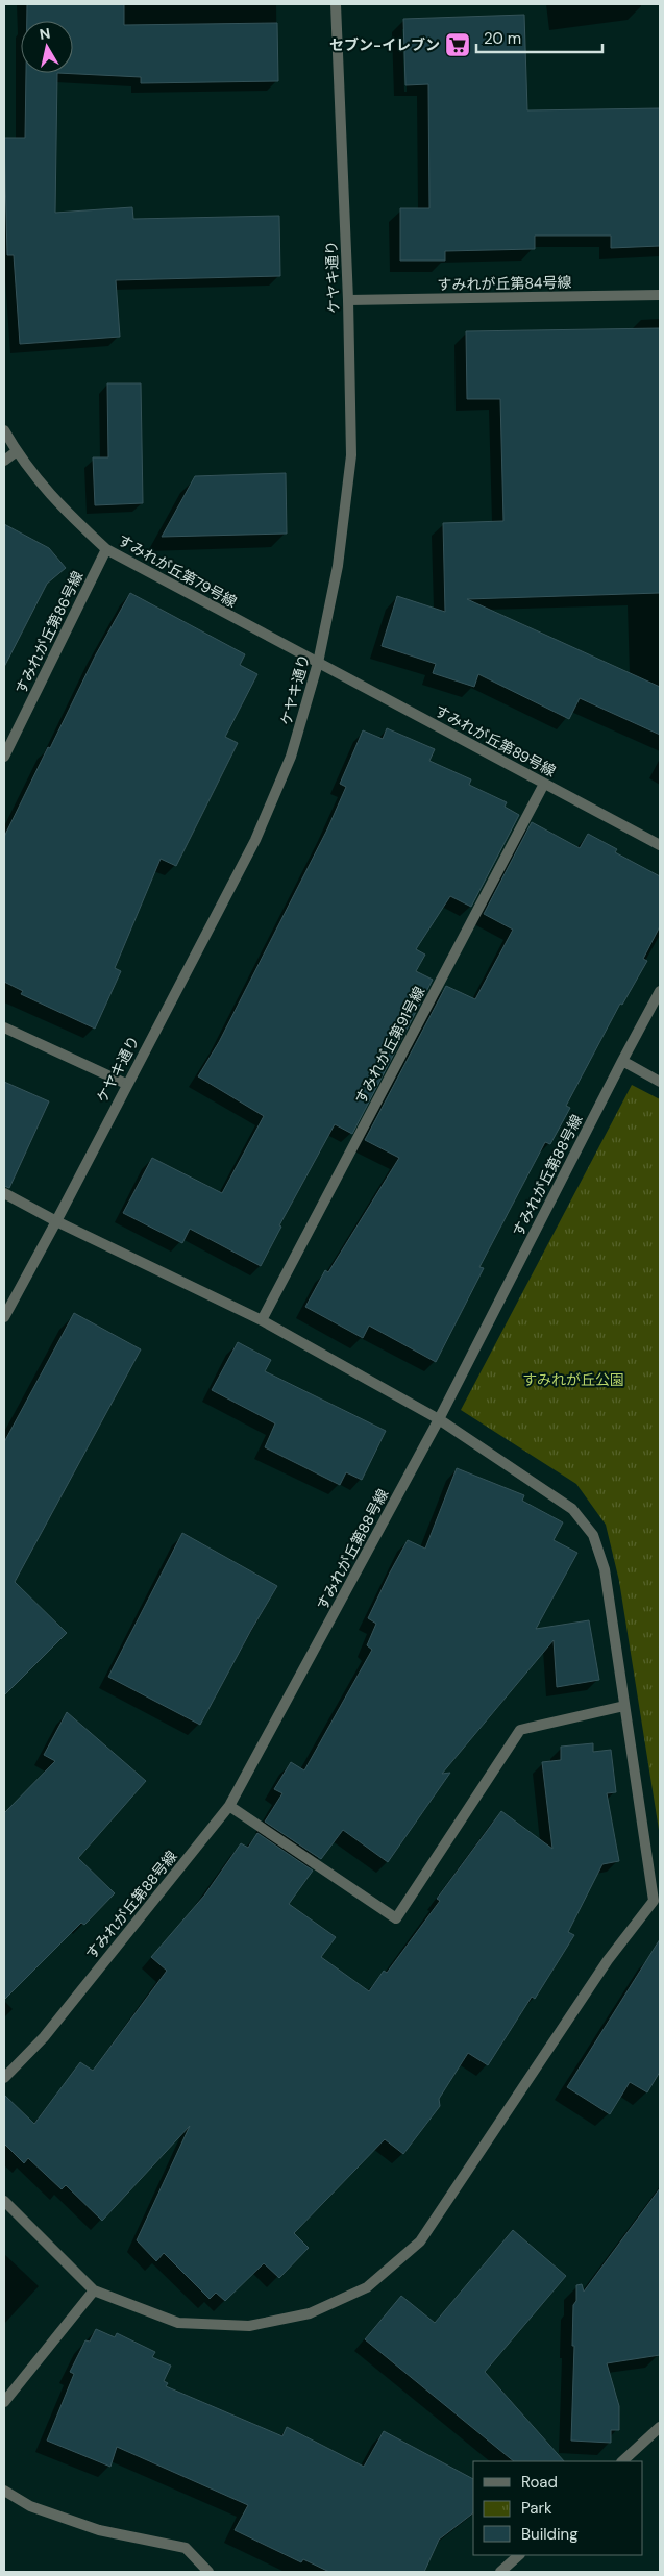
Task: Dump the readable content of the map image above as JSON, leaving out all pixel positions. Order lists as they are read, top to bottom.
{
  "streets": {
    "street": [
      "ケヤキ通り",
      "すみれが丘第84号線",
      "すみれが丘第79号線",
      "すみれが丘第86号線",
      "すみれが丘第89号線",
      "すみれが丘第91号線",
      "すみれが丘第88号線"
    ]
  },
  "crossings": [
    ["ケヤキ通り", "すみれが丘第84号線"],
    ["ケヤキ通り", "すみれが丘第79号線"],
    ["ケヤキ通り", "すみれが丘第89号線"],
    ["すみれが丘第79号線", "すみれが丘第86号線"],
    ["すみれが丘第79号線", "すみれが丘第89号線"],
    ["すみれが丘第89号線", "すみれが丘第91号線"]
  ],
  "parks": ["すみれが丘公園"],
  "places": {
    "supermarket": ["セブン-イレブン"]
  },
  "legend": ["Road", "Park", "Building"],
  "scale_bar": "20 m",
  "north": "top"
}
